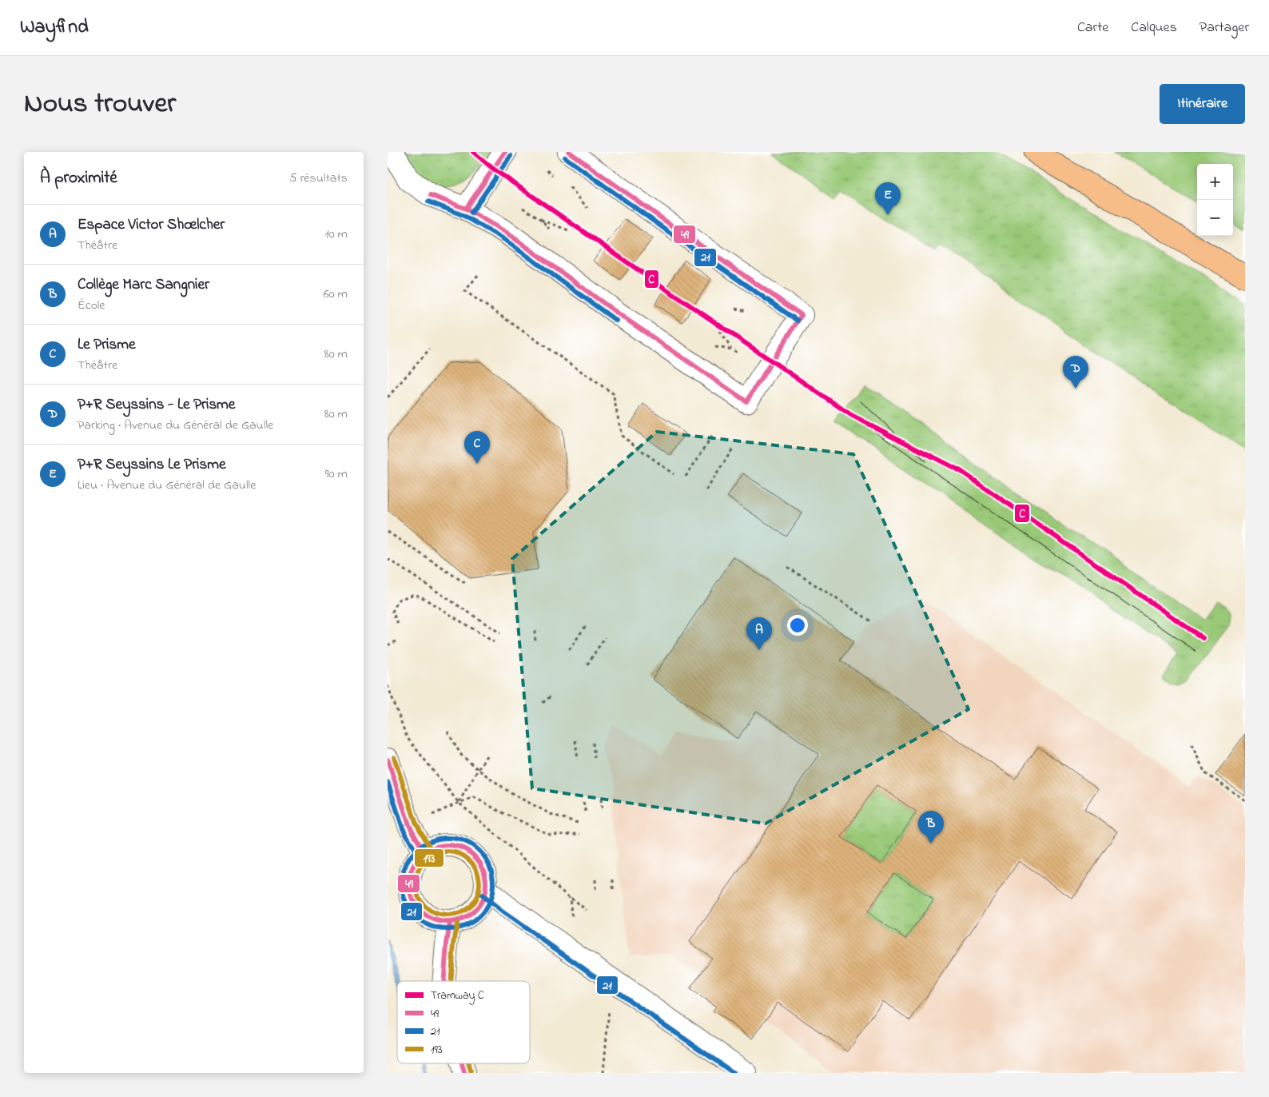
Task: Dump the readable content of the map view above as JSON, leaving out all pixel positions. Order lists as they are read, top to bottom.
{
  "lines": [
    "tram line C",
    "transit line 49",
    "transit line 21",
    "transit line 193"
  ],
  "legend": [
    "Tramway C",
    "49",
    "21",
    "193"
  ],
  "page": {
    "header": "Wayfind",
    "nav": ["Carte", "Calques", "Partager"],
    "title": "Nous trouver",
    "buttons": "Itinéraire",
    "heading": ["À proximité", "5 résultats"],
    "map_buttons": ["+", "−"],
    "pins": [
      "E",
      "D",
      "C",
      "A",
      "B"
    ],
    "list": [
      {
        "mark": "A",
        "name": "Espace Victor Shœlcher",
        "note": "Théâtre",
        "value": "10 m"
      },
      {
        "mark": "B",
        "name": "Collège Marc Sangnier",
        "note": "École",
        "value": "60 m"
      },
      {
        "mark": "C",
        "name": "Le Prisme",
        "note": "Théâtre",
        "value": "80 m"
      },
      {
        "mark": "D",
        "name": "P+R Seyssins - Le Prisme",
        "note": "Parking · Avenue du Général de Gaulle",
        "value": "80 m"
      },
      {
        "mark": "E",
        "name": "P+R Seyssins Le Prisme",
        "note": "Lieu · Avenue du Général de Gaulle",
        "value": "90 m"
      }
    ]
  }
}
